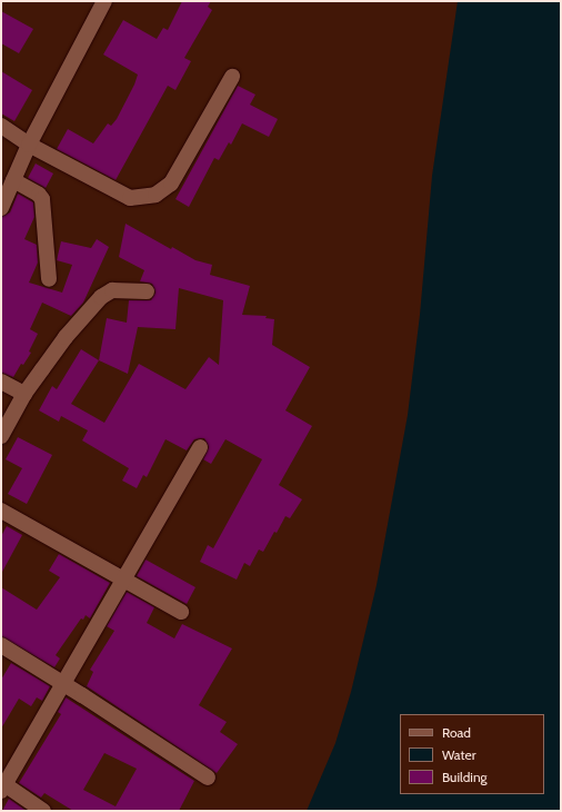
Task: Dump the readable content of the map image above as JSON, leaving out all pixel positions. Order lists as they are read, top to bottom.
{
  "legend": ["Road", "Water", "Building"]
}
